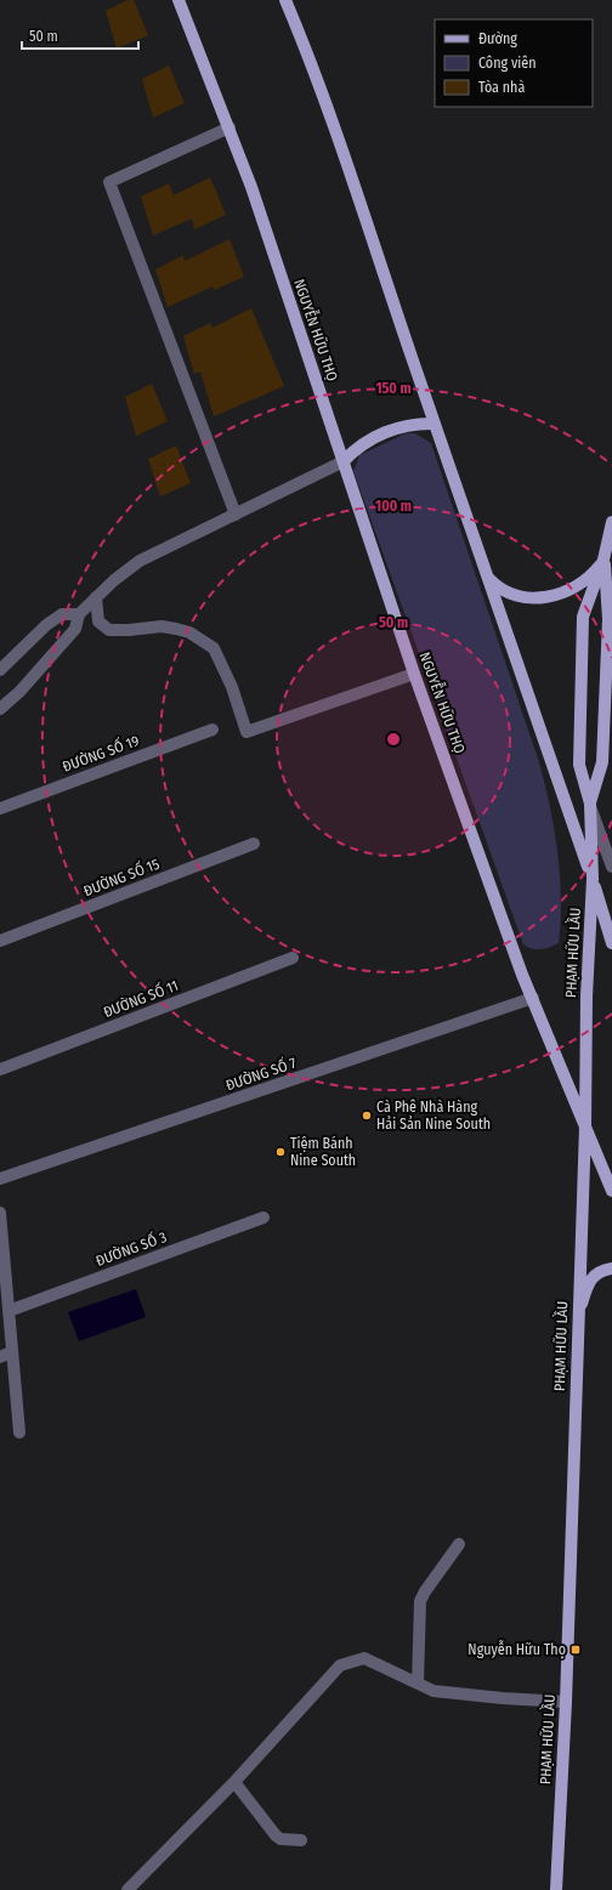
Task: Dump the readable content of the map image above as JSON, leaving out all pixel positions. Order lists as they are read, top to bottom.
{
  "streets": {
    "main road": ["NGUYỄN HỮU THỌ", "PHẠM HỮU LẦU"],
    "street": [
      "ĐƯỜNG SỐ 19",
      "ĐƯỜNG SỐ 15",
      "ĐƯỜNG SỐ 11",
      "ĐƯỜNG SỐ 7",
      "ĐƯỜNG SỐ 3"
    ]
  },
  "crossings": [
    ["NGUYỄN HỮU THỌ", "PHẠM HỮU LẦU"],
    ["NGUYỄN HỮU THỌ", "ĐƯỜNG SỐ 7"]
  ],
  "places": {
    "other": ["Cà Phê Nhà Hàng Hải Sản Nine South", "Tiệm Bánh Nine South"],
    "transit": ["Nguyễn Hữu Thọ"]
  },
  "legend": ["Đường", "Công viên", "Tòa nhà"],
  "scale_bar": "50 m",
  "rings": ["150 m", "100 m", "50 m"]
}
